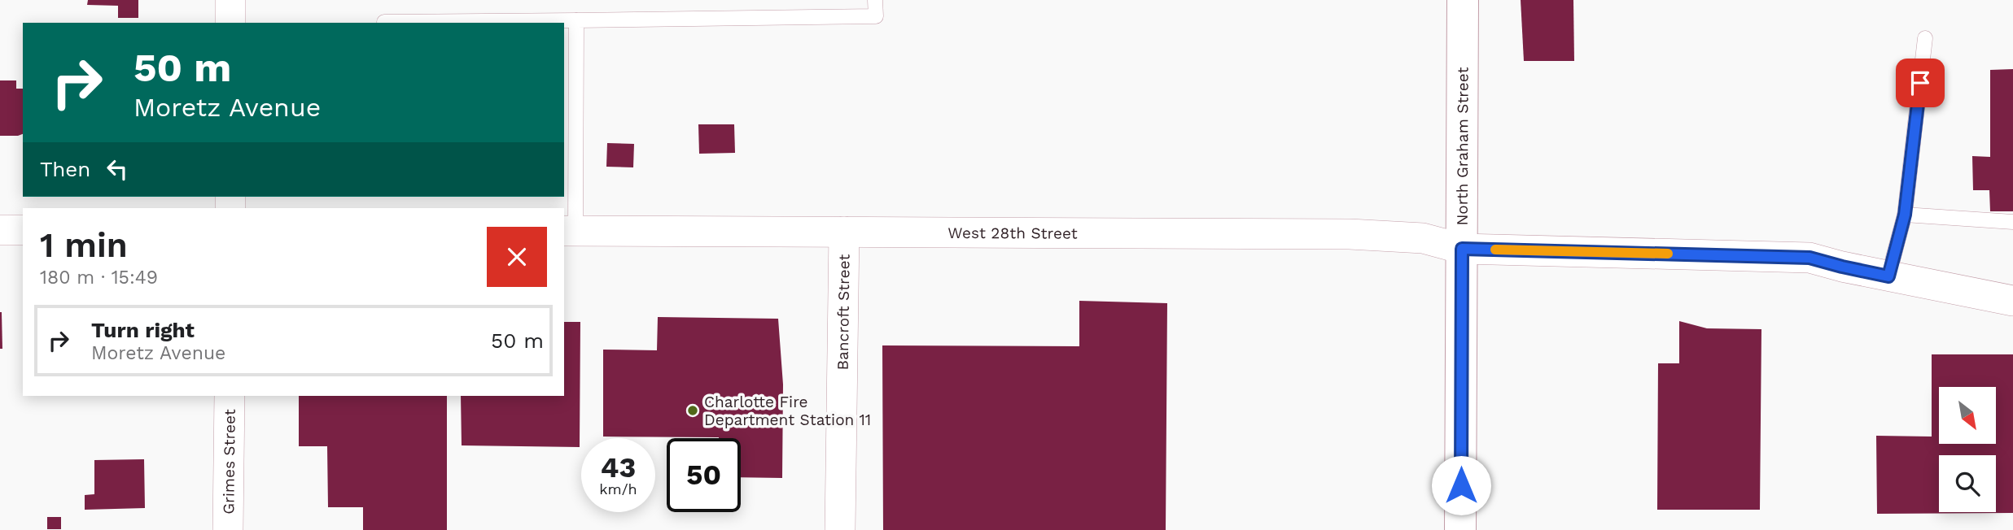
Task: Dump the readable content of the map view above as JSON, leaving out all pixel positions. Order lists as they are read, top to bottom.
{
  "streets": {
    "main road": ["North Graham Street"],
    "street": ["West 28th Street", "Bancroft Street", "Grimes Street"]
  },
  "crossings": [
    ["North Graham Street", "West 28th Street"],
    ["West 28th Street", "Bancroft Street"]
  ],
  "places": ["Charlotte Fire Department Station 11"],
  "north": "bottom right",
  "page": {
    "turn": ["50 m", "Moretz Avenue"],
    "then": "Then",
    "heading": ["1 min", "180 m · 15:49"],
    "list": [
      {
        "name": "Turn right",
        "note": "Moretz Avenue",
        "value": "50 m"
      }
    ],
    "speed": "43 km/h",
    "limit": "50"
  }
}
